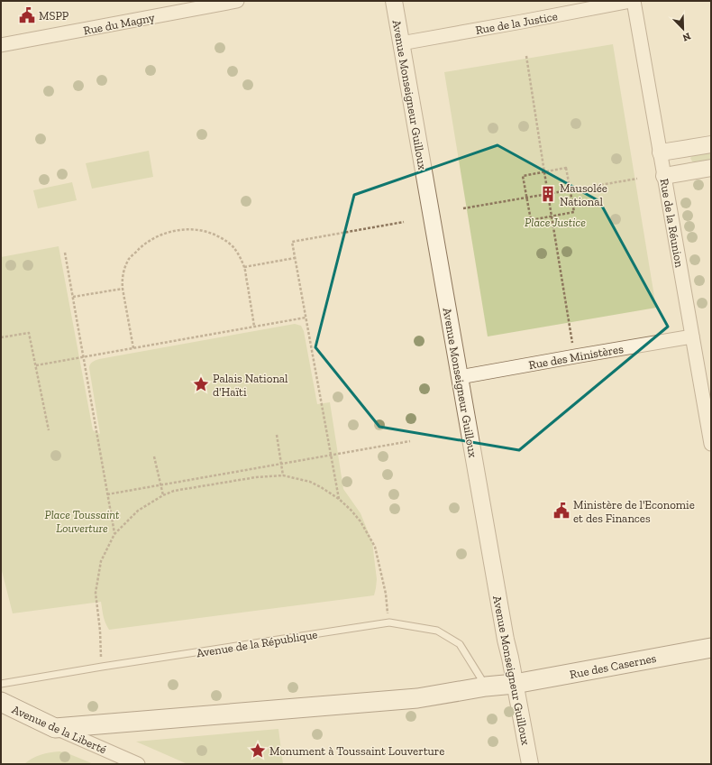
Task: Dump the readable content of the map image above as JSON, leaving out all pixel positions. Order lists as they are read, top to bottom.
{
  "streets": {
    "main road": ["Rue des Casernes", "Avenue de la Liberté"],
    "street": [
      "Rue de la Justice",
      "Rue du Magny",
      "Avenue Monseigneur Guilloux",
      "Rue de la Réunion",
      "Rue des Ministères"
    ],
    "lane": ["Avenue de la République"]
  },
  "crossings": [
    ["Rue de la Justice", "Avenue Monseigneur Guilloux"],
    ["Rue de la Justice", "Rue de la Réunion"],
    ["Avenue Monseigneur Guilloux", "Rue des Ministères"],
    ["Avenue Monseigneur Guilloux", "Rue des Casernes"],
    ["Rue de la Réunion", "Rue des Ministères"]
  ],
  "parks": ["Place Justice", "Place Toussaint Louverture"],
  "places": {
    "public building": ["MSPP", "Ministère de l'Economie et des Finances"],
    "building": ["Mausolée National"],
    "place": ["Palais National d'Haïti", "Monument à Toussaint Louverture"]
  },
  "north": "bottom right"
}
